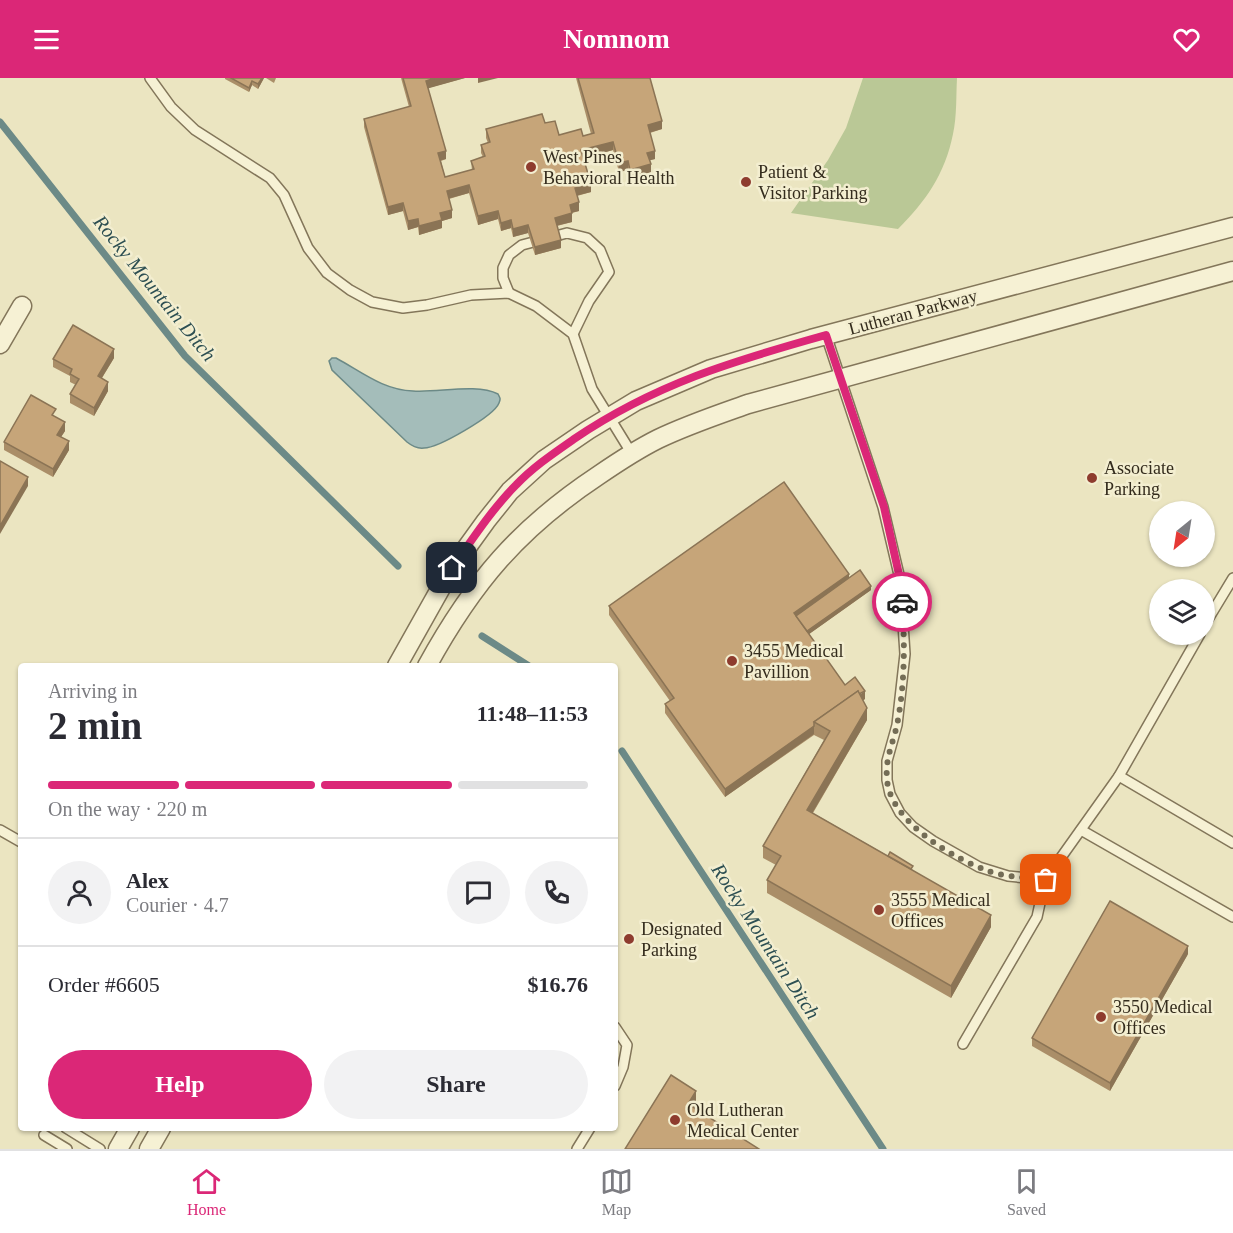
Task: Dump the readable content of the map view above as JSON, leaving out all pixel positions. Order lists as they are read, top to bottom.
{
  "streets": {
    "street": ["Lutheran Parkway"]
  },
  "water": ["Rocky Mountain Ditch"],
  "places": [
    "West Pines Behavioral Health",
    "Patient & Visitor Parking",
    "Associate Parking",
    "3455 Medical Pavillion",
    "3555 Medical Offices",
    "Designated Parking",
    "3550 Medical Offices",
    "Old Lutheran Medical Center"
  ],
  "north": "bottom left",
  "page": {
    "header": "Nomnom",
    "heading": ["2 min", "Arriving in", "11:48–11:53"],
    "panel": [
      "Alex",
      "Courier · 4.7",
      "Order #6605",
      "$16.76"
    ],
    "bar": "On the way · 220 m",
    "buttons": ["Help", "Share"],
    "tabs": ["Home", "Map", "Saved"]
  }
}
